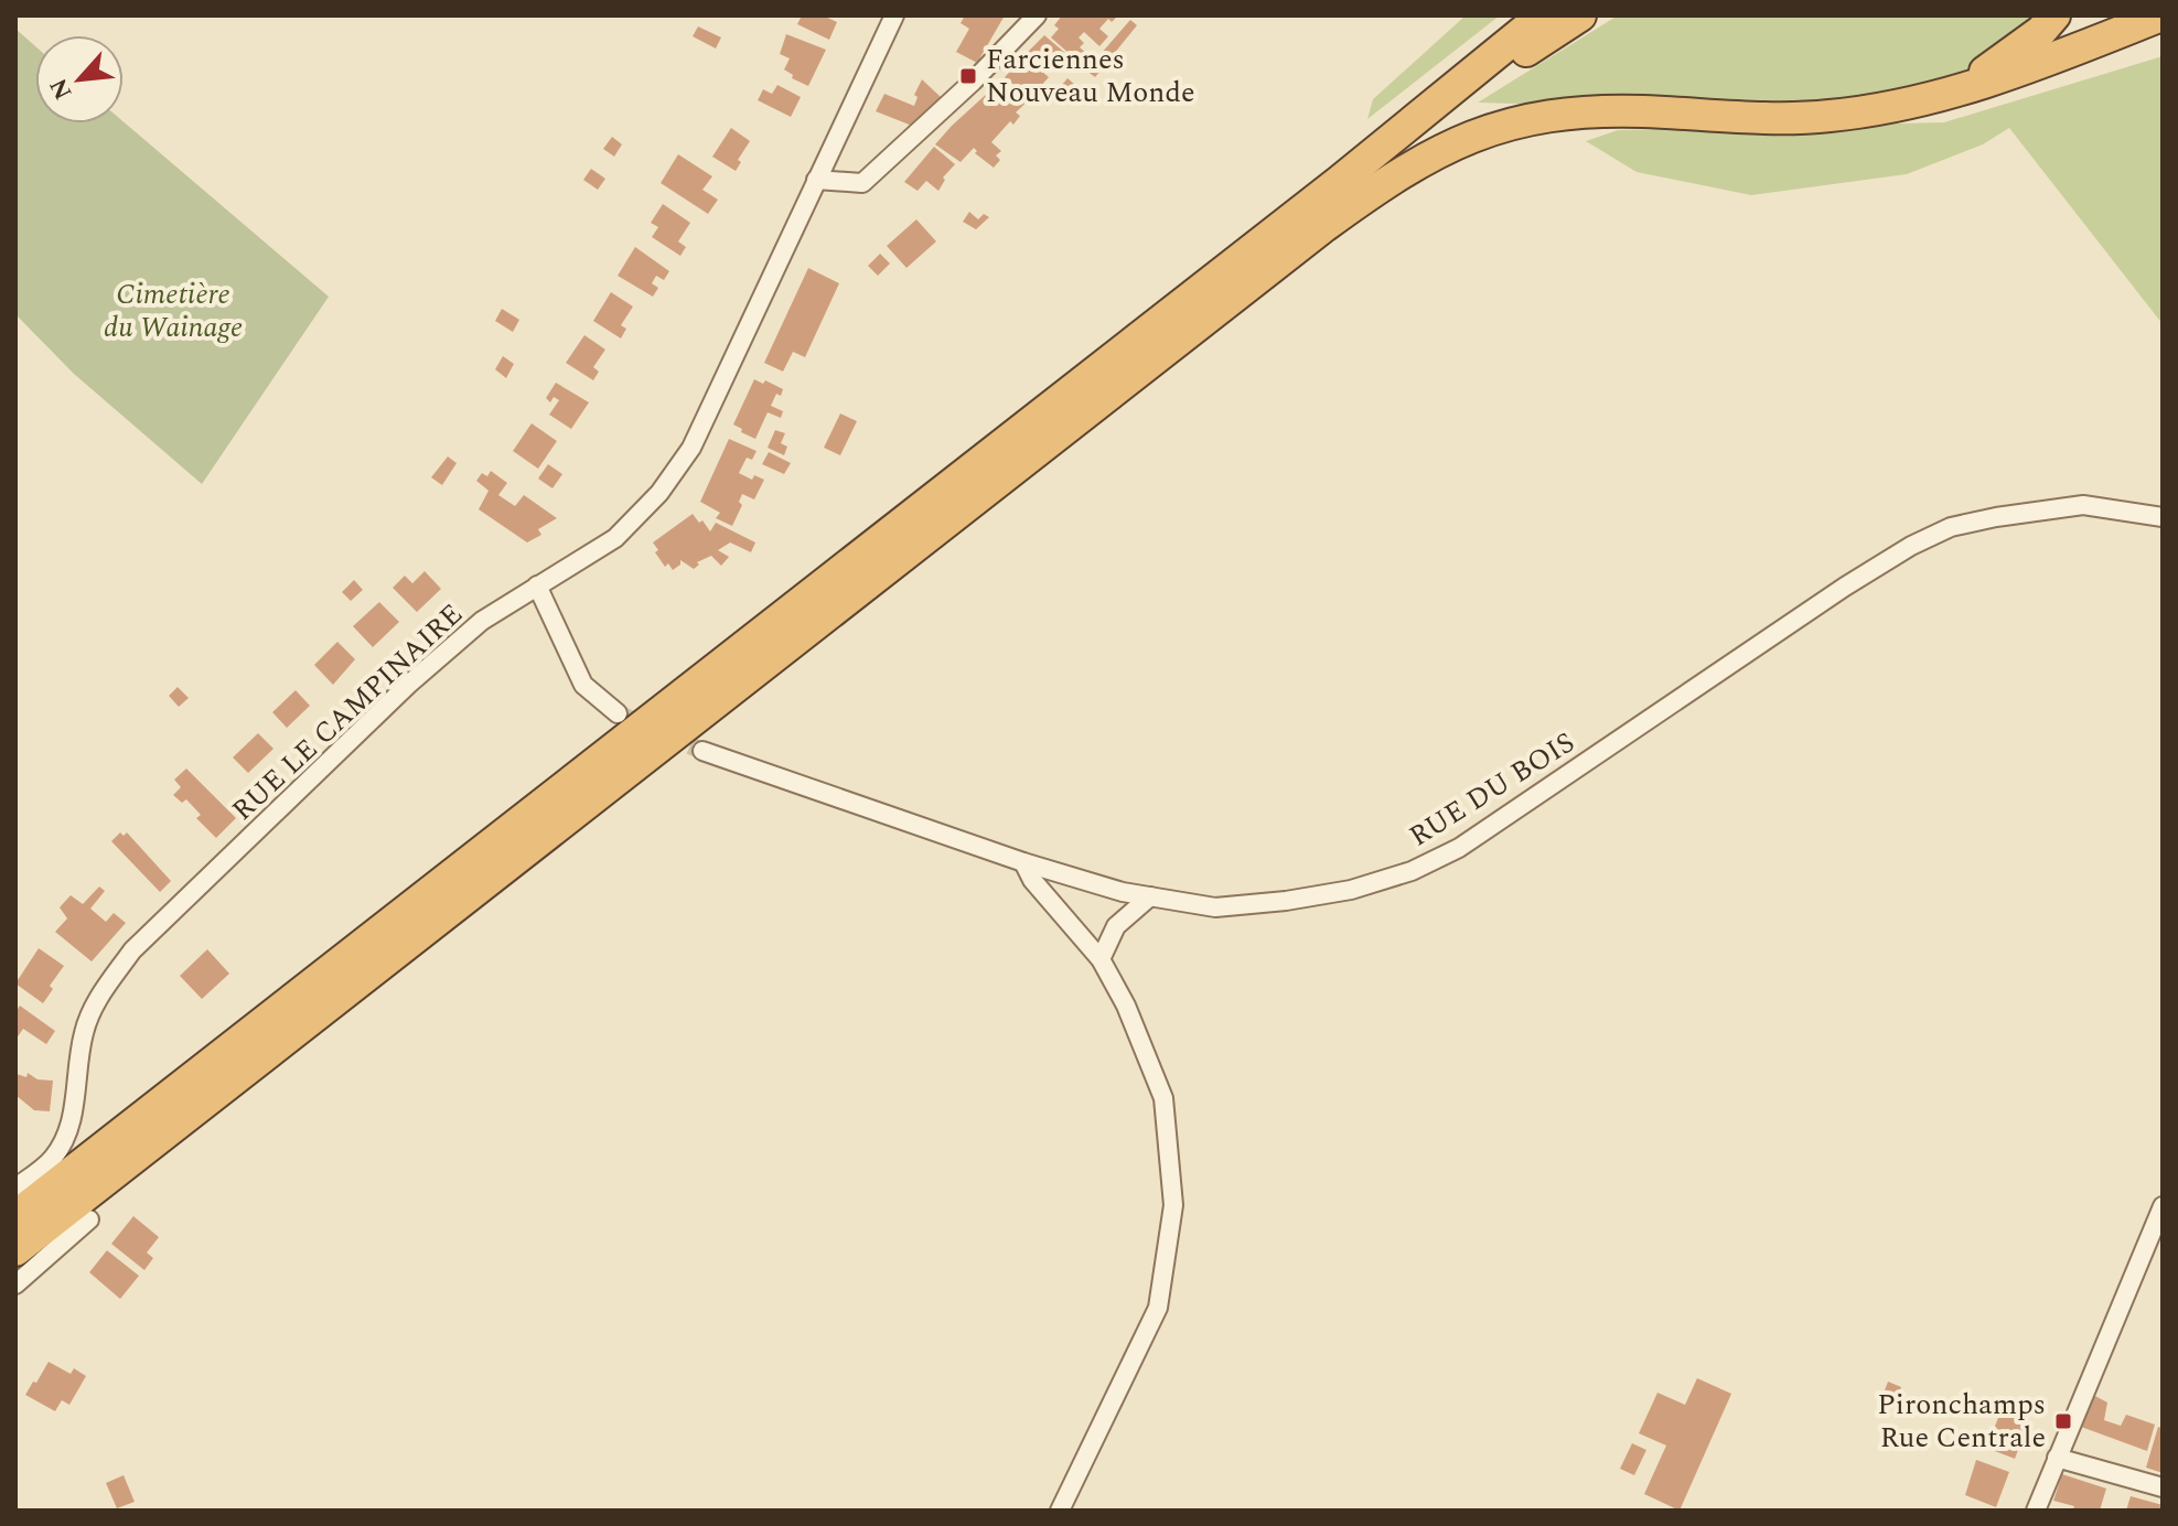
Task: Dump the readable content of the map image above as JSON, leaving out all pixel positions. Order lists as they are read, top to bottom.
{
  "streets": {
    "street": ["RUE LE CAMPINAIRE", "RUE DU BOIS"]
  },
  "parks": ["Cimetière du Wainage"],
  "places": {
    "transit": ["Farciennes Nouveau Monde", "Pironchamps Rue Centrale"]
  },
  "north": "bottom left"
}
